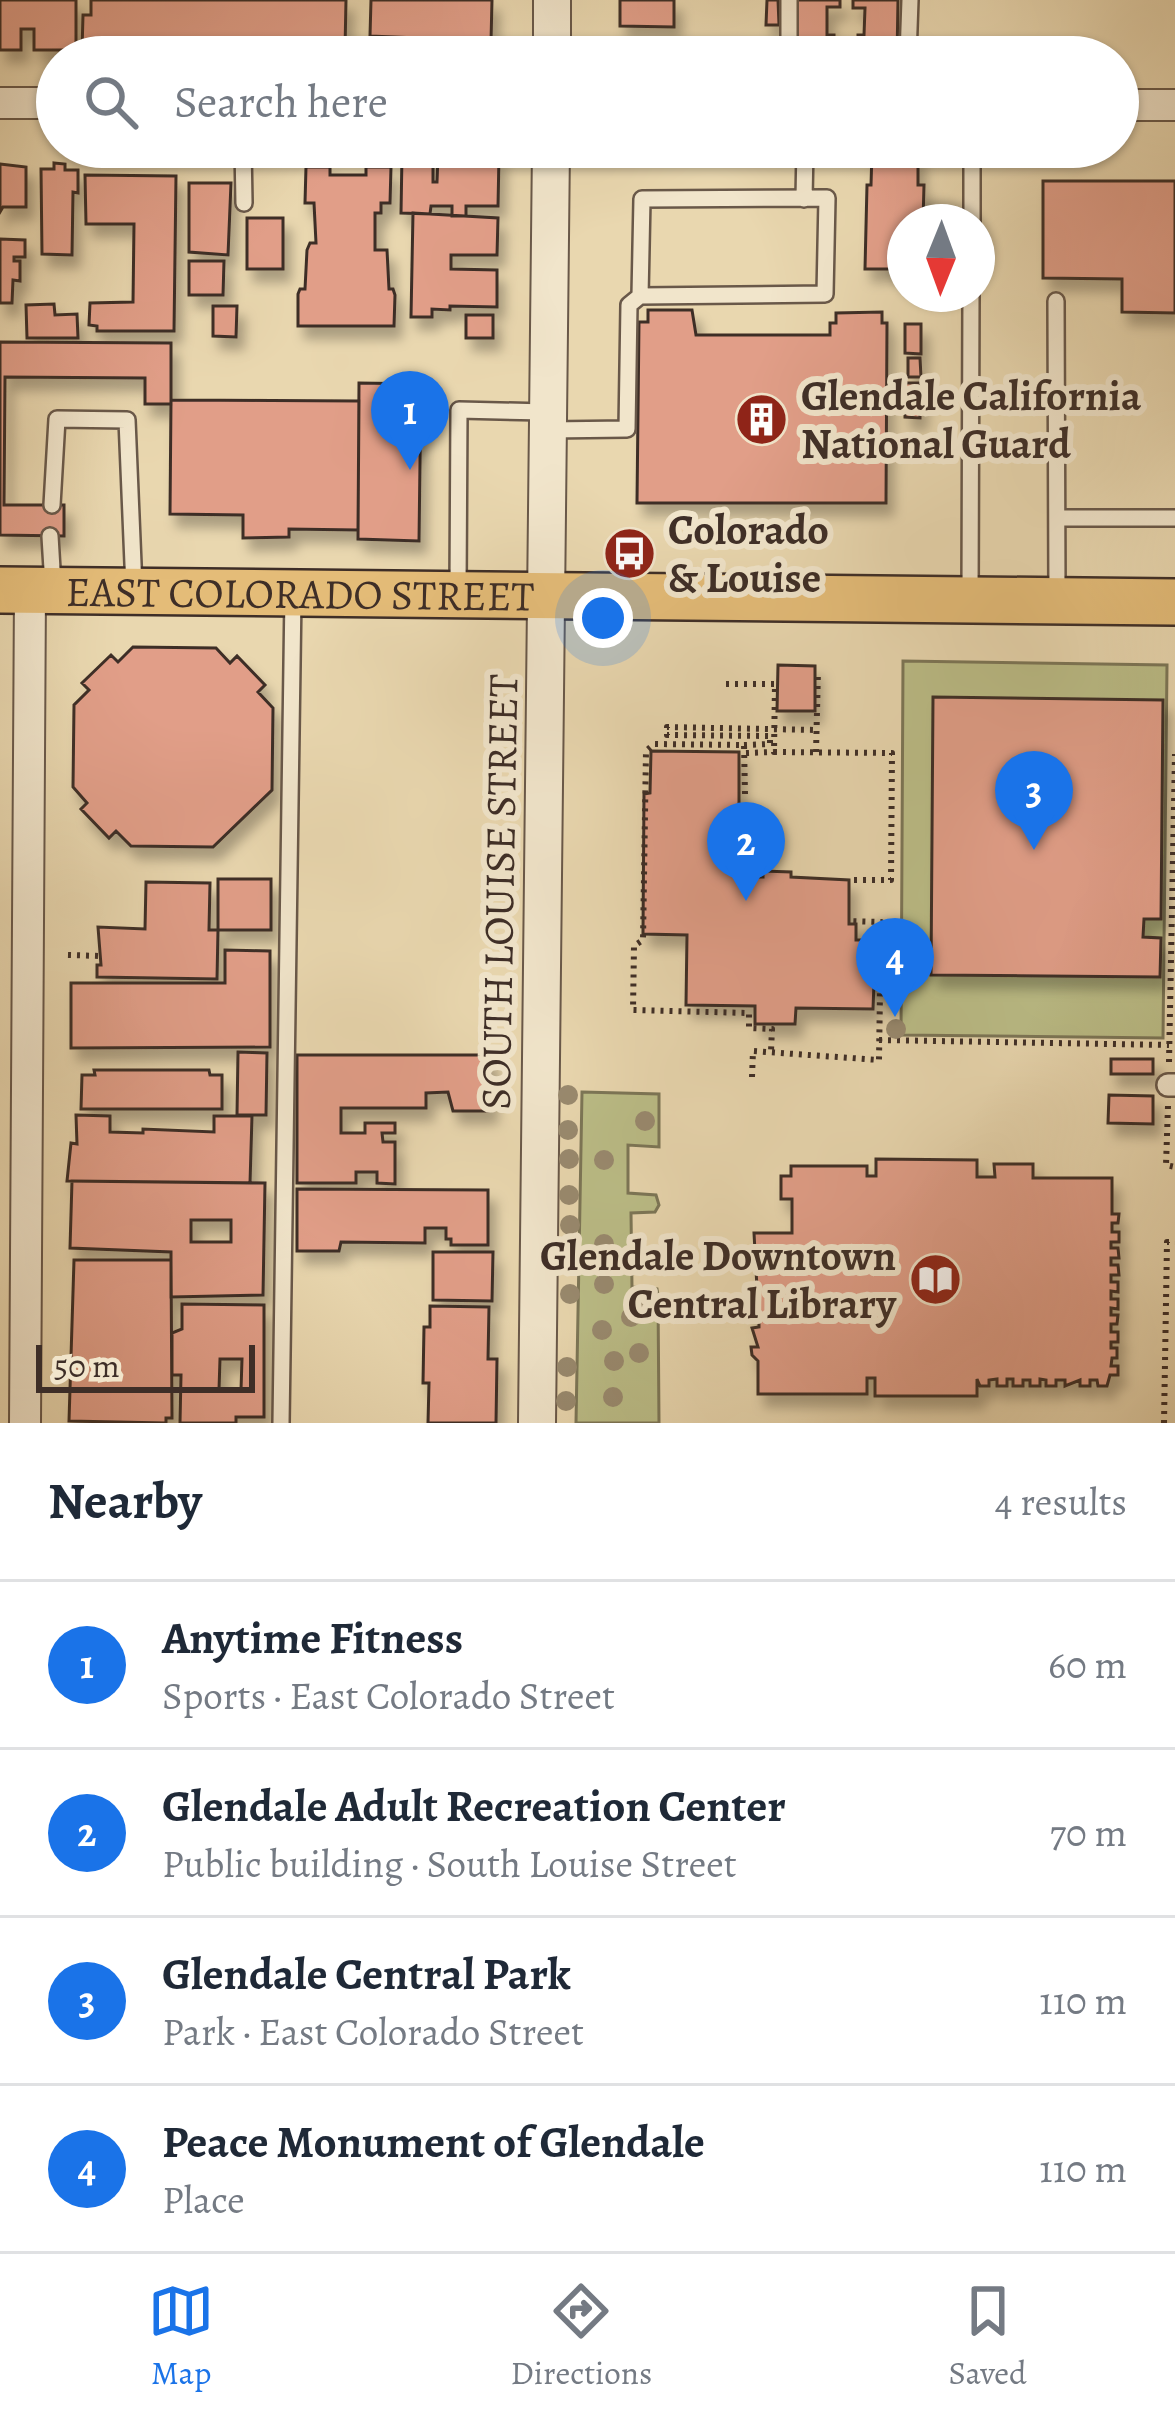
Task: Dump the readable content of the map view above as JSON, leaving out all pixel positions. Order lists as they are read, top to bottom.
{
  "streets": {
    "main road": ["EAST COLORADO STREET"],
    "street": ["SOUTH LOUISE STREET"]
  },
  "crossings": [
    ["EAST COLORADO STREET", "SOUTH LOUISE STREET"]
  ],
  "places": {
    "building": ["Glendale California National Guard"],
    "bus stop": ["Colorado & Louise"],
    "library": ["Glendale Downtown Central Library"]
  },
  "scale_bar": "50 m",
  "north": "bottom",
  "page": {
    "search": "Search here",
    "pins": [
      "1",
      "3",
      "2",
      "4"
    ],
    "scale": "50 m",
    "heading": ["Nearby", "4 results"],
    "list": [
      {
        "mark": "1",
        "name": "Anytime Fitness",
        "note": "Sports · East Colorado Street",
        "value": "60 m"
      },
      {
        "mark": "2",
        "name": "Glendale Adult Recreation Center",
        "note": "Public building · South Louise Street",
        "value": "70 m"
      },
      {
        "mark": "3",
        "name": "Glendale Central Park",
        "note": "Park · East Colorado Street",
        "value": "110 m"
      },
      {
        "mark": "4",
        "name": "Peace Monument of Glendale",
        "note": "Place",
        "value": "110 m"
      }
    ],
    "nav": ["Map", "Directions", "Saved"]
  }
}
